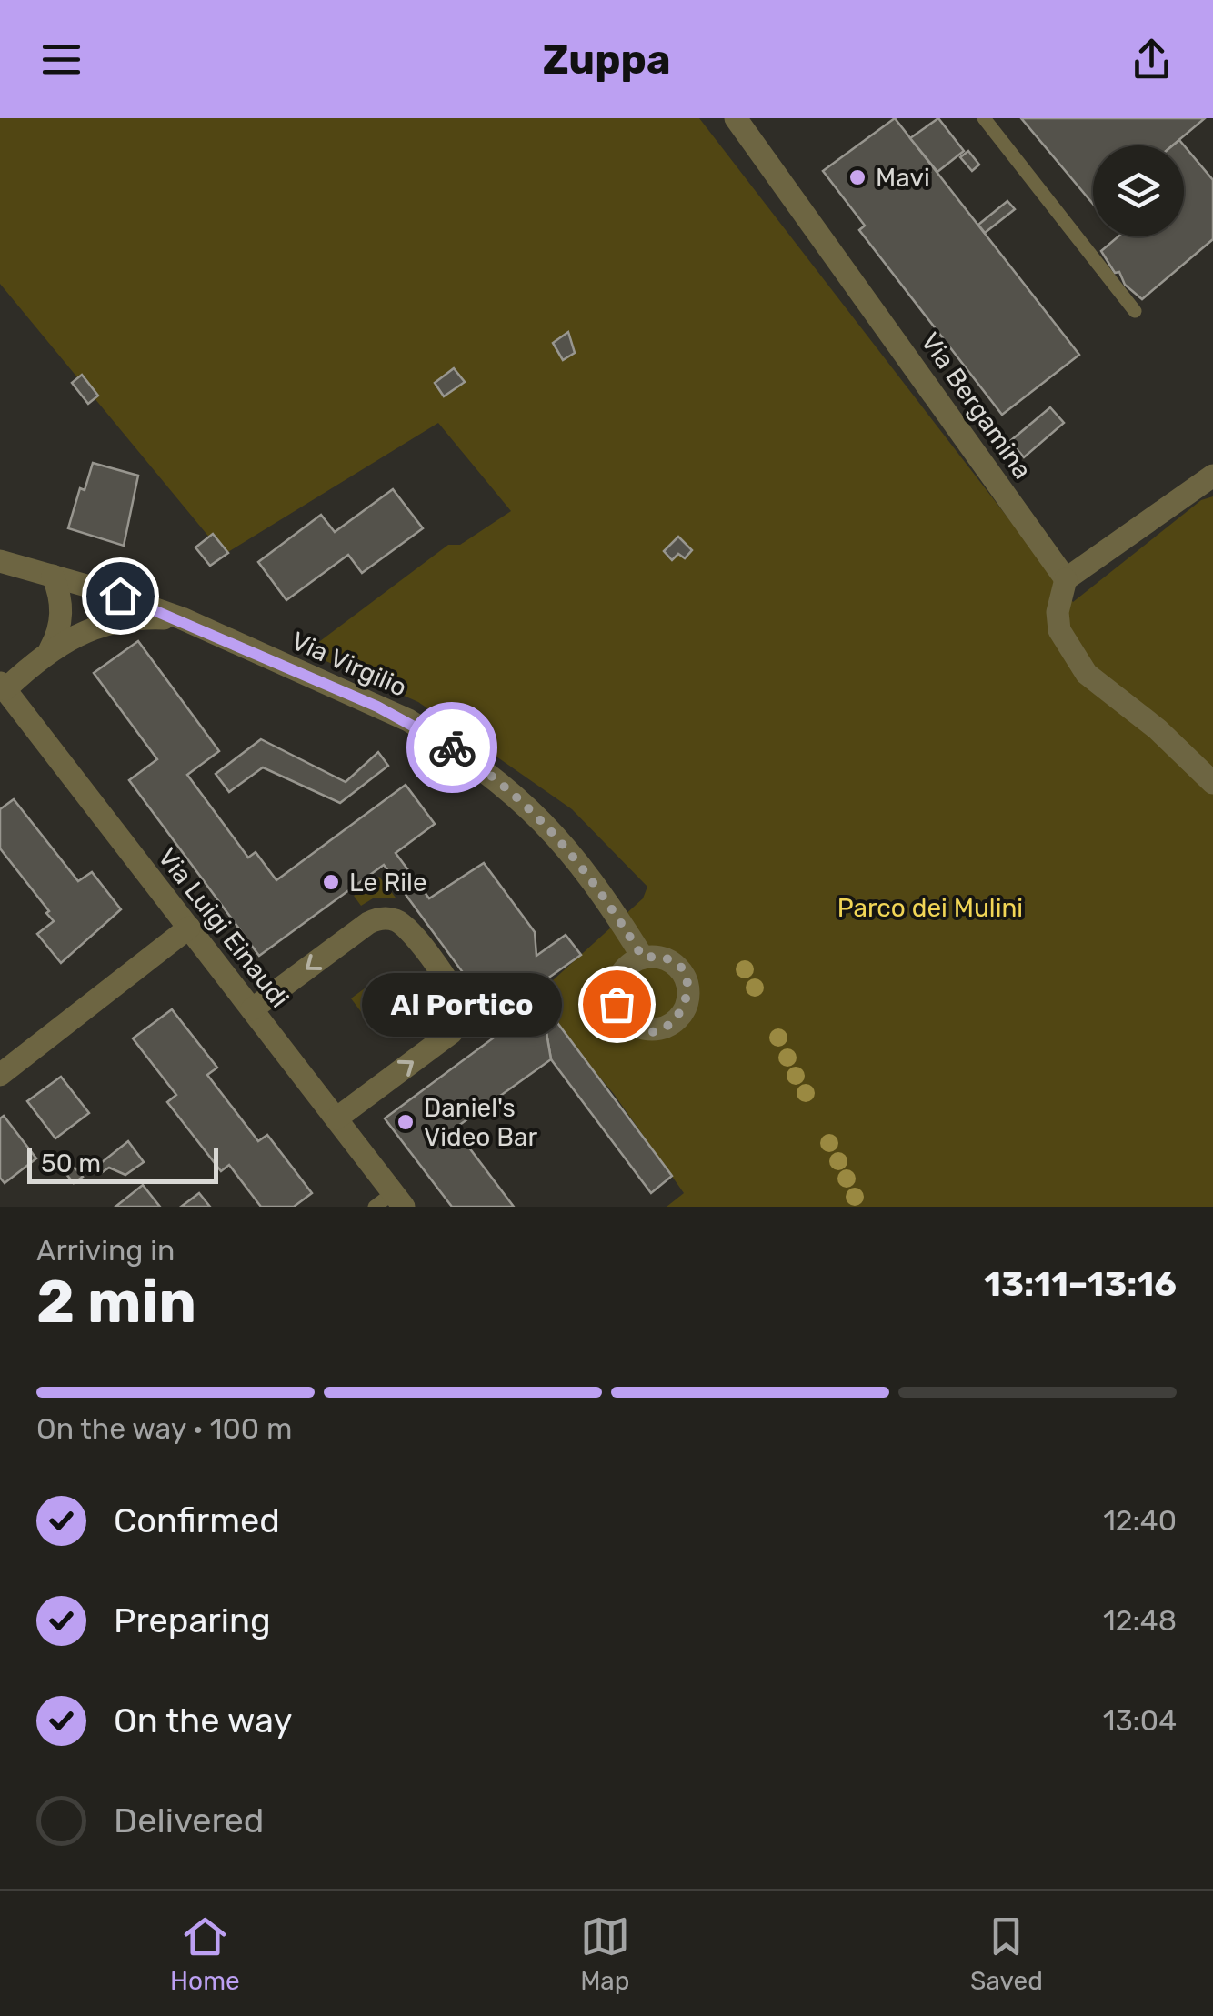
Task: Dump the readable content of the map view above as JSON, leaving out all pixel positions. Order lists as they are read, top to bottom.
{
  "streets": {
    "street": ["Via Bergamina", "Via Virgilio", "Via Luigi Einaudi"]
  },
  "parks": ["Parco dei Mulini"],
  "places": [
    "Mavi",
    "Le Rile",
    "Al Portico",
    "Daniel's Video Bar"
  ],
  "scale_bar": "50 m",
  "page": {
    "header": "Zuppa",
    "bubble": "Al Portico",
    "scale": "50 m",
    "heading": ["2 min", "Arriving in", "13:11–13:16"],
    "bar": "On the way · 100 m",
    "list": [
      ["Confirmed", "12:40"],
      ["Preparing", "12:48"],
      ["On the way", "13:04"],
      "Delivered"
    ],
    "tabs": ["Home", "Map", "Saved"]
  }
}
